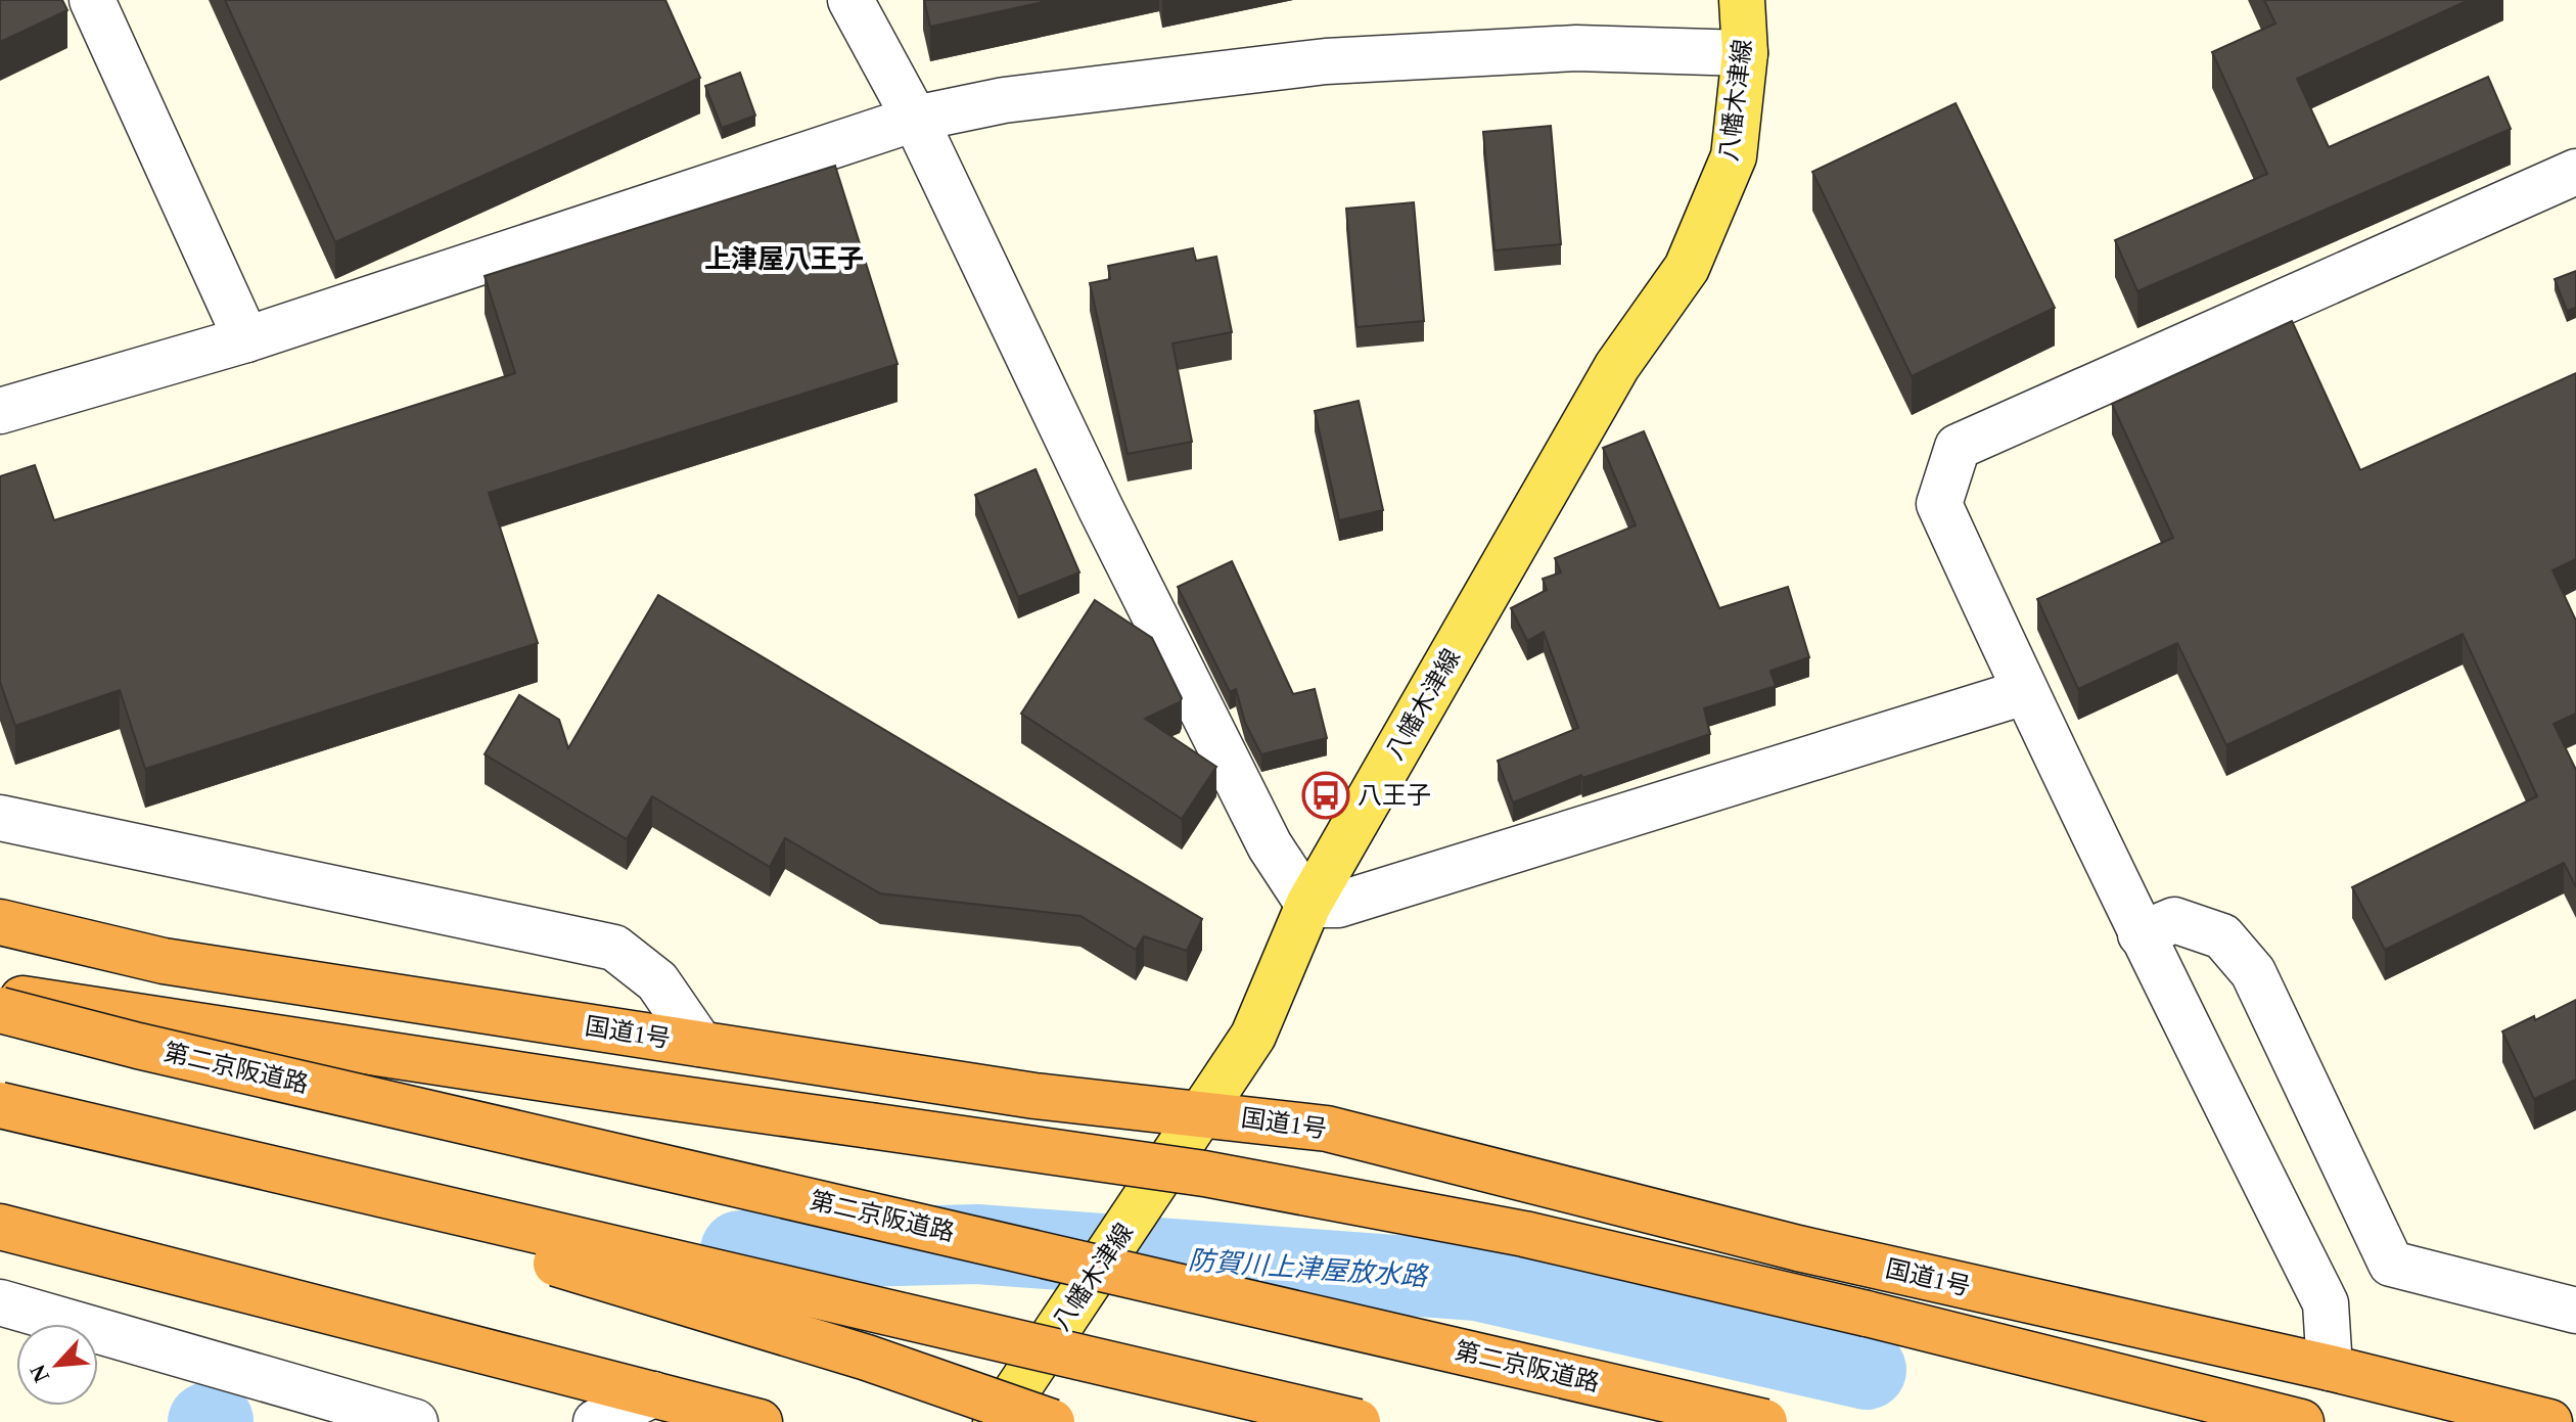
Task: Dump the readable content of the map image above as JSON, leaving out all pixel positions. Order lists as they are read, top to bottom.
{
  "streets": {
    "highway": ["国道1号", "第二京阪道路"],
    "main road": ["八幡木津線"]
  },
  "crossings": [
    ["八幡木津線", "国道1号"]
  ],
  "districts": ["上津屋八王子"],
  "water": ["防賀川上津屋放水路"],
  "places": {
    "bus stop": ["八王子"]
  },
  "north": "bottom left"
}
